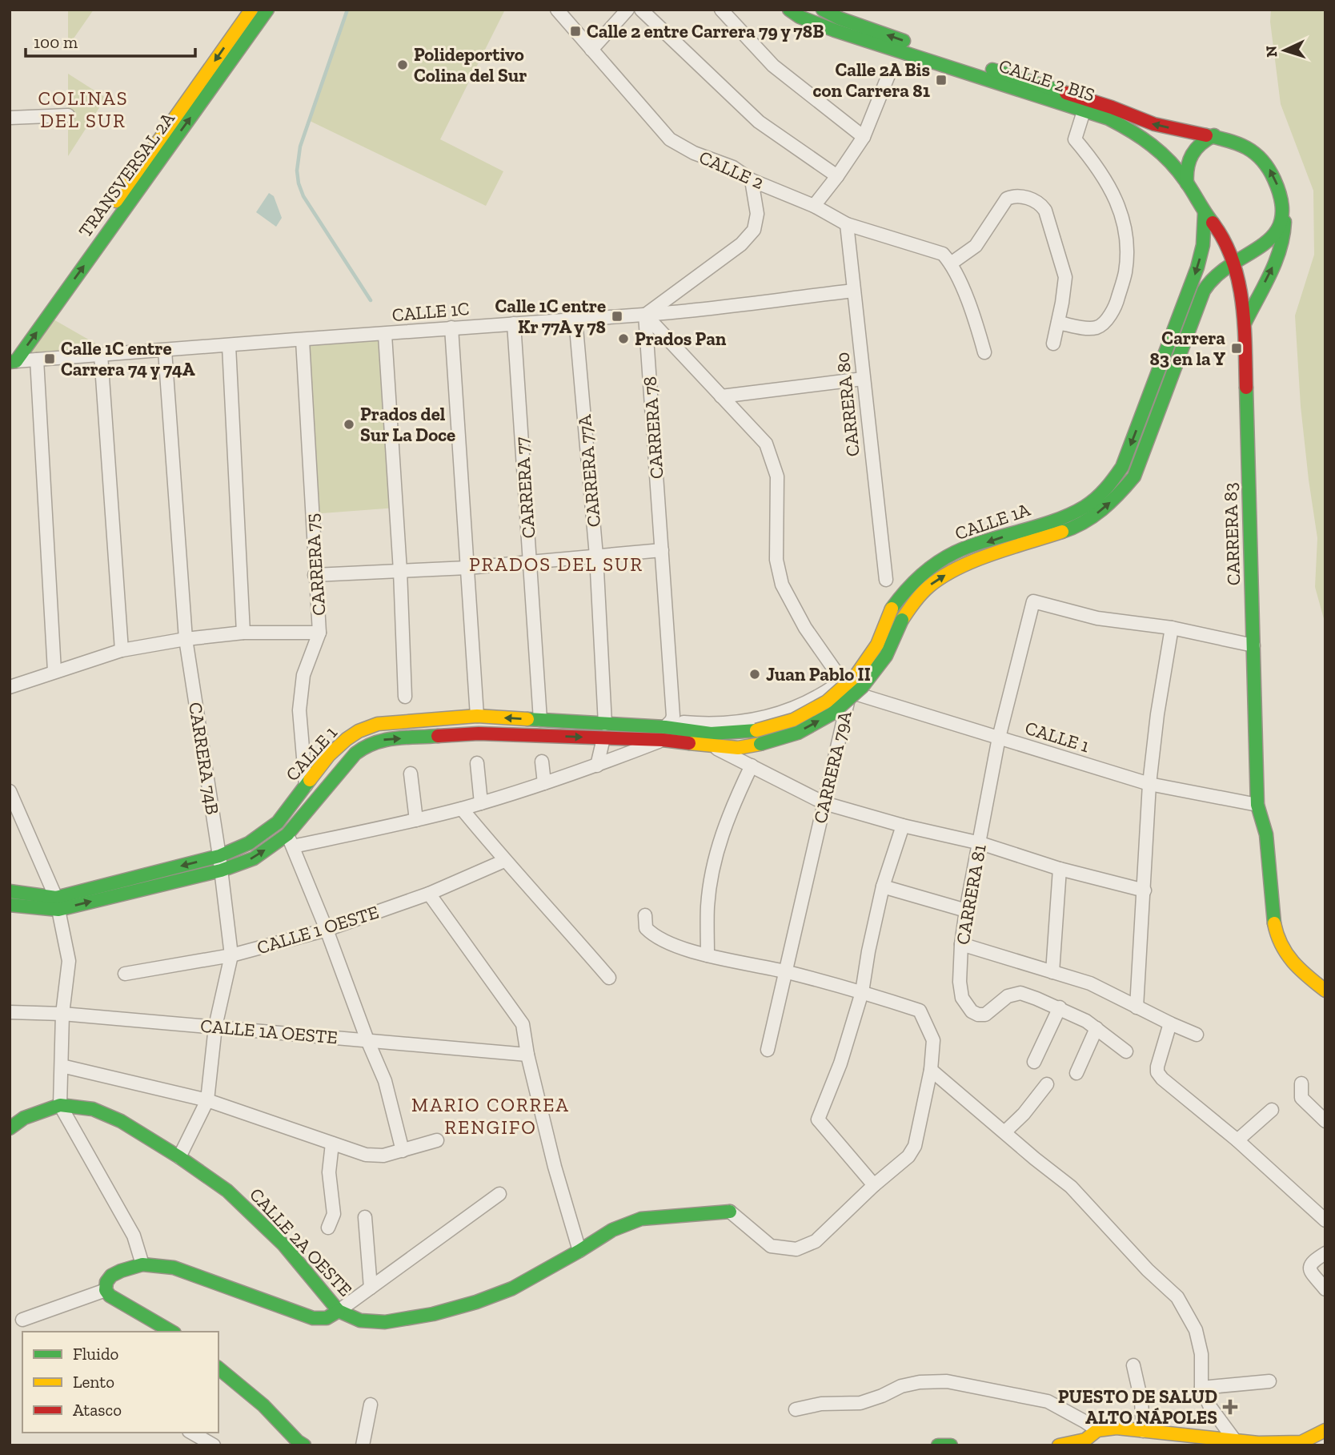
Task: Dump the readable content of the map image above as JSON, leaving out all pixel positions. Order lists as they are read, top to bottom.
{
  "streets": {
    "street": [
      "CALLE 2 BIS",
      "CALLE 2",
      "TRANSVERSAL 2A",
      "CALLE 1C",
      "CARRERA 80",
      "CARRERA 78",
      "CARRERA 77A",
      "CARRERA 77",
      "CALLE 1A",
      "CARRERA 83",
      "CARRERA 75",
      "CALLE 1",
      "CARRERA 74B",
      "CARRERA 79A",
      "CARRERA 81",
      "CALLE 1 OESTE",
      "CALLE 1A OESTE",
      "CALLE 2A OESTE"
    ]
  },
  "crossings": [
    ["CALLE 2 BIS", "CALLE 1A"],
    ["CALLE 2 BIS", "CARRERA 83"],
    ["CALLE 2", "CARRERA 80"],
    ["TRANSVERSAL 2A", "CALLE 1C"],
    ["CALLE 1C", "CARRERA 80"],
    ["CALLE 1C", "CARRERA 78"],
    ["CALLE 1C", "CARRERA 77A"],
    ["CALLE 1C", "CARRERA 77"],
    ["CALLE 1C", "CARRERA 75"],
    ["CALLE 1C", "CARRERA 74B"],
    ["CALLE 1C", "CARRERA 79A"],
    ["CARRERA 78", "CARRERA 79A"],
    ["CARRERA 77A", "CALLE 1"],
    ["CARRERA 77", "CALLE 1"],
    ["CALLE 1A", "CARRERA 83"],
    ["CALLE 1A", "CALLE 1"],
    ["CARRERA 83", "CALLE 1"],
    ["CARRERA 75", "CALLE 1"],
    ["CALLE 1", "CARRERA 74B"],
    ["CALLE 1", "CARRERA 79A"],
    ["CALLE 1", "CARRERA 81"],
    ["CARRERA 74B", "CALLE 1 OESTE"],
    ["CARRERA 74B", "CALLE 1A OESTE"],
    ["CARRERA 74B", "CALLE 2A OESTE"]
  ],
  "districts": ["COLINAS DEL SUR", "PRADOS DEL SUR", "MARIO CORREA RENGIFO"],
  "places": {
    "transit": [
      "Calle 2 entre Carrera 79 y 78B",
      "Calle 2A Bis con Carrera 81",
      "Calle 1C entre Kr 77A y 78",
      "Carrera 83 en la Y",
      "Calle 1C entre Carrera 74 y 74A"
    ],
    "other": [
      "Polideportivo Colina del Sur",
      "Prados Pan",
      "Prados del Sur La Doce",
      "Juan Pablo II"
    ],
    "health": ["PUESTO DE SALUD ALTO NÁPOLES"]
  },
  "legend": ["Fluido", "Lento", "Atasco"],
  "scale_bar": "100 m",
  "north": "left"
}
